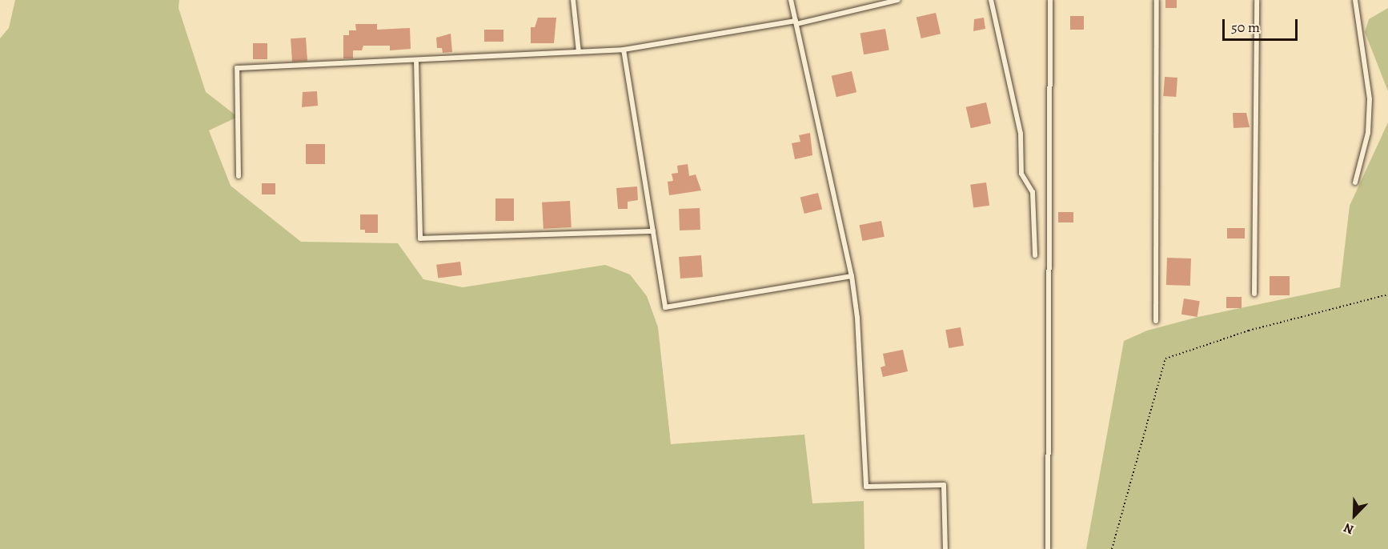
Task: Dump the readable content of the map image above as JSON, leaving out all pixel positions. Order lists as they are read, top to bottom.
{
  "scale_bar": "50 m",
  "north": "bottom left"
}
